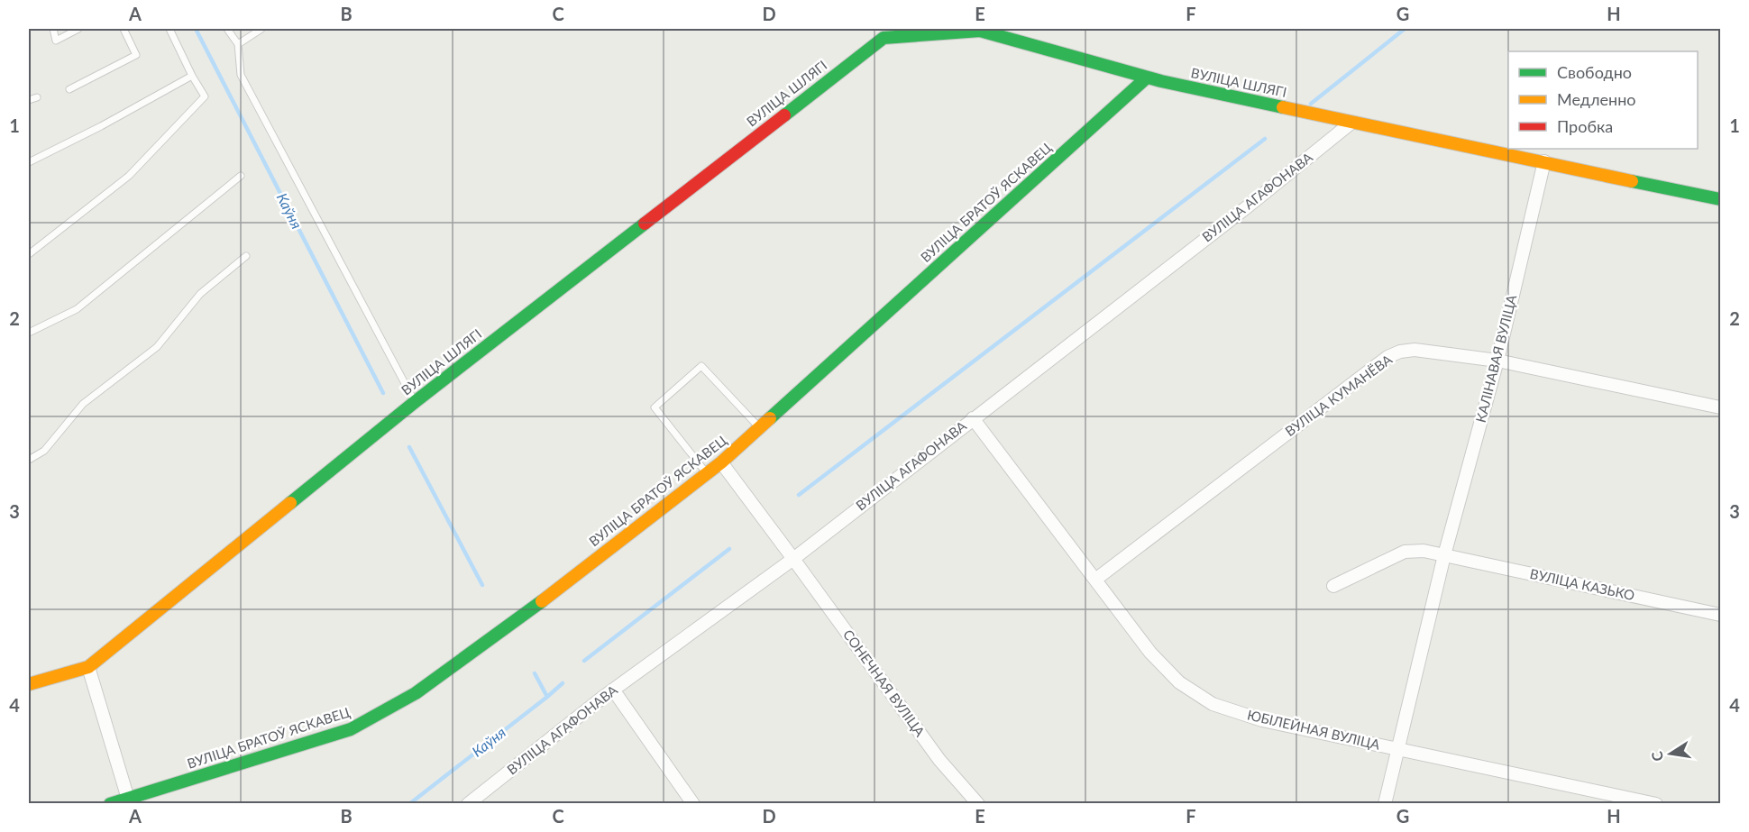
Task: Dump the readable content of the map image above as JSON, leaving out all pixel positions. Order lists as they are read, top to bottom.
{
  "streets": {
    "street": [
      "ВУЛІЦА ШЛЯГІ",
      "ВУЛІЦА АГАФОНАВА",
      "ВУЛІЦА БРАТОЎ ЯСКАВЕЦ",
      "КАЛІНАВАЯ ВУЛІЦА",
      "ВУЛІЦА КУМАНЁВА",
      "ВУЛІЦА КАЗЬКО",
      "СОНЕЧНАЯ ВУЛІЦА",
      "ЮБІЛЕЙНАЯ ВУЛІЦА"
    ]
  },
  "crossings": [
    ["ВУЛІЦА ШЛЯГІ", "ВУЛІЦА АГАФОНАВА"],
    ["ВУЛІЦА ШЛЯГІ", "ВУЛІЦА БРАТОЎ ЯСКАВЕЦ"],
    ["ВУЛІЦА ШЛЯГІ", "КАЛІНАВАЯ ВУЛІЦА"],
    ["ВУЛІЦА АГАФОНАВА", "СОНЕЧНАЯ ВУЛІЦА"],
    ["ВУЛІЦА АГАФОНАВА", "ЮБІЛЕЙНАЯ ВУЛІЦА"],
    ["ВУЛІЦА БРАТОЎ ЯСКАВЕЦ", "СОНЕЧНАЯ ВУЛІЦА"],
    ["КАЛІНАВАЯ ВУЛІЦА", "ВУЛІЦА КУМАНЁВА"],
    ["КАЛІНАВАЯ ВУЛІЦА", "ВУЛІЦА КАЗЬКО"],
    ["КАЛІНАВАЯ ВУЛІЦА", "ЮБІЛЕЙНАЯ ВУЛІЦА"],
    ["ВУЛІЦА КУМАНЁВА", "ЮБІЛЕЙНАЯ ВУЛІЦА"]
  ],
  "water": ["Каўня"],
  "legend": ["Свободно", "Медленно", "Пробка"],
  "north": "left",
  "grid": {
    "columns": [
      "A",
      "B",
      "C",
      "D",
      "E",
      "F",
      "G",
      "H"
    ],
    "rows": [
      "1",
      "2",
      "3",
      "4"
    ]
  }
}
